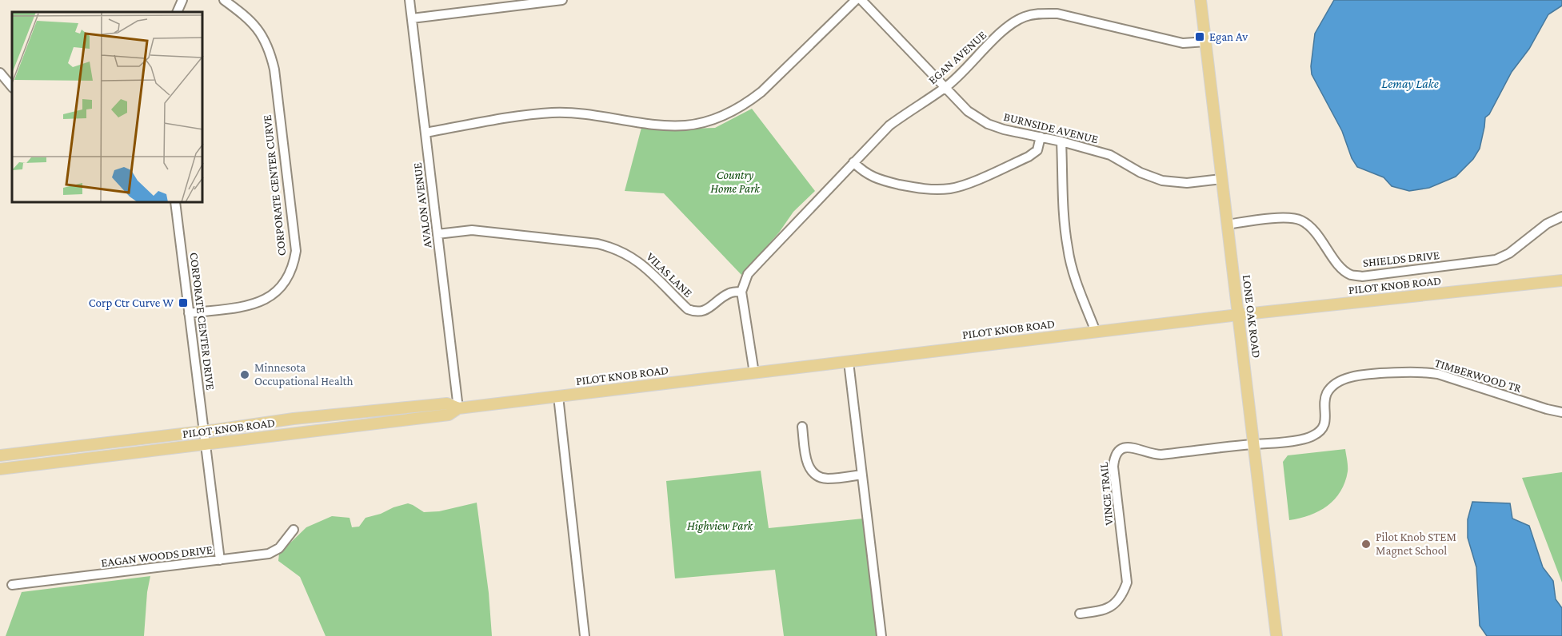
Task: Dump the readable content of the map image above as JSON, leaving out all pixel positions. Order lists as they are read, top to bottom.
{
  "streets": {
    "main road": ["PILOT KNOB ROAD", "LONE OAK ROAD"],
    "street": [
      "EGAN AVENUE",
      "BURNSIDE AVENUE",
      "CORPORATE CENTER CURVE",
      "AVALON AVENUE",
      "SHIELDS DRIVE",
      "VILAS LANE",
      "CORPORATE CENTER DRIVE",
      "TIMBERWOOD TR",
      "VINCE TRAIL",
      "EAGAN WOODS DRIVE"
    ]
  },
  "crossings": [
    ["EGAN AVENUE", "BURNSIDE AVENUE"],
    ["EGAN AVENUE", "VILAS LANE"],
    ["EGAN AVENUE", "LONE OAK ROAD"],
    ["BURNSIDE AVENUE", "LONE OAK ROAD"],
    ["CORPORATE CENTER CURVE", "CORPORATE CENTER DRIVE"],
    ["AVALON AVENUE", "VILAS LANE"],
    ["AVALON AVENUE", "PILOT KNOB ROAD"],
    ["SHIELDS DRIVE", "LONE OAK ROAD"],
    ["PILOT KNOB ROAD", "LONE OAK ROAD"],
    ["PILOT KNOB ROAD", "CORPORATE CENTER DRIVE"],
    ["LONE OAK ROAD", "TIMBERWOOD TR"],
    ["LONE OAK ROAD", "VINCE TRAIL"],
    ["CORPORATE CENTER DRIVE", "EAGAN WOODS DRIVE"],
    ["TIMBERWOOD TR", "VINCE TRAIL"]
  ],
  "water": ["Lemay Lake"],
  "parks": ["Country Home Park", "Highview Park"],
  "places": {
    "transit": ["Egan Av", "Corp Ctr Curve W"],
    "other": ["Minnesota Occupational Health", "Pilot Knob STEM Magnet School"]
  }
}
